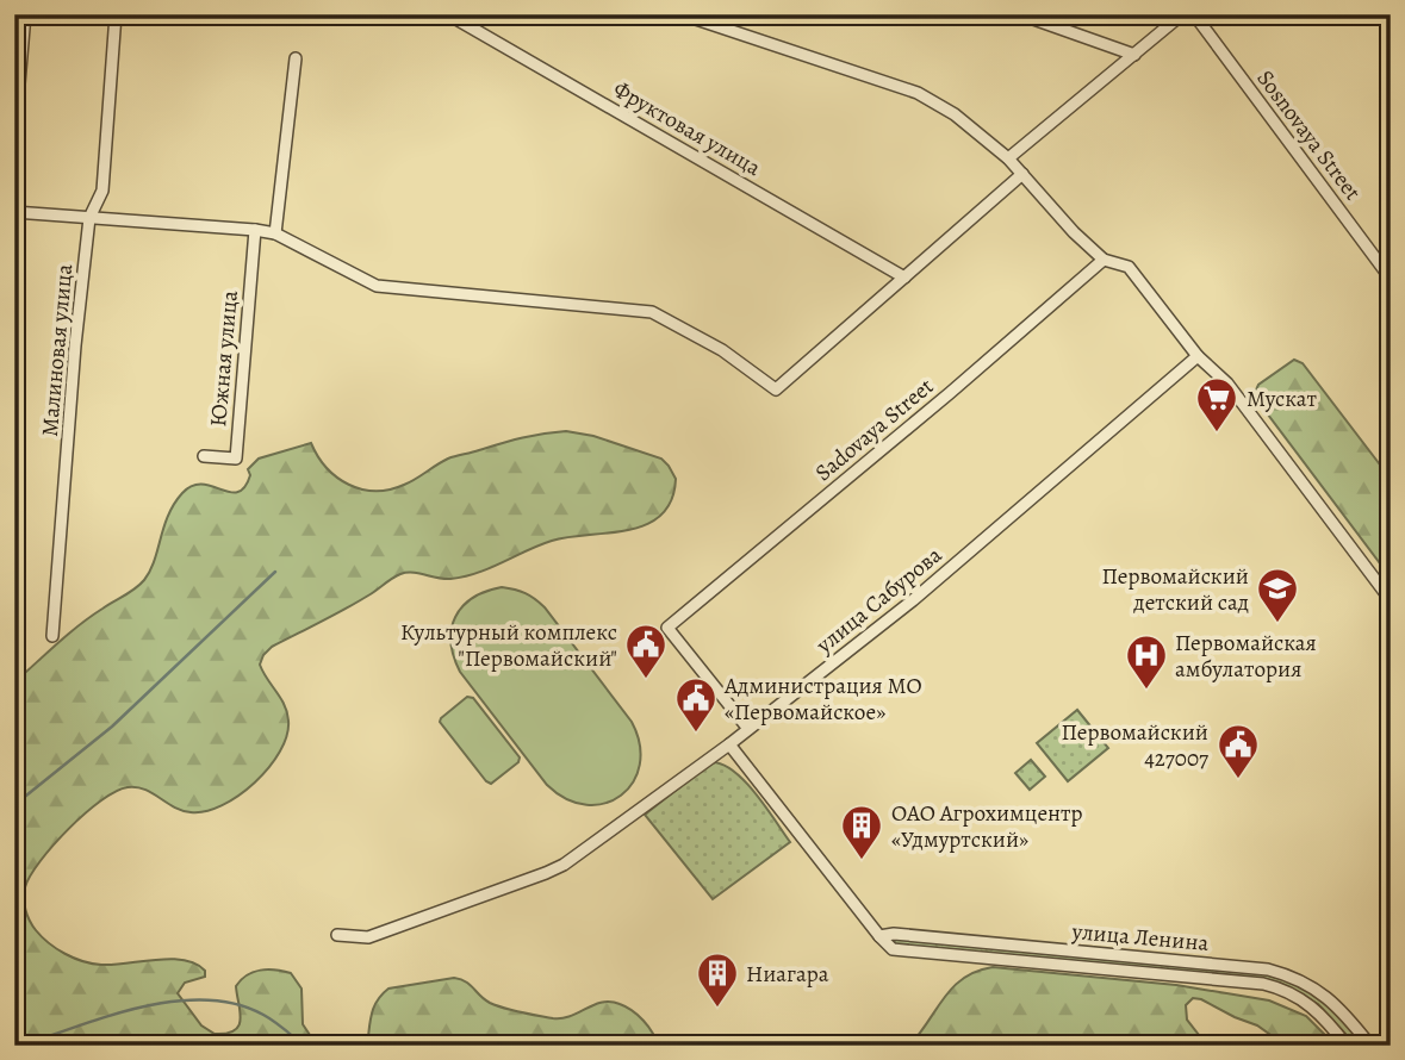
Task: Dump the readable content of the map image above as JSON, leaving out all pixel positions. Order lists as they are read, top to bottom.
{
  "streets": {
    "street": [
      "Фруктовая улица",
      "Sosnovaya Street",
      "Малиновая улица",
      "Южная улица",
      "Sadovaya Street",
      "улица Сабурова",
      "улица Ленина"
    ]
  },
  "crossings": [
    ["Sadovaya Street", "улица Сабурова"],
    ["улица Сабурова", "улица Ленина"]
  ],
  "places": {
    "supermarket": ["Мускат"],
    "school or university": ["Первомайский детский сад"],
    "public building": ["Культурный комплекс \"Первомайский\"", "Администрация МО «Первомайское»", "Первомайский 427007"],
    "hospital": ["Первомайская амбулатория"],
    "building": ["ОАО Агрохимцентр «Удмуртский»", "Ниагара"]
  }
}
